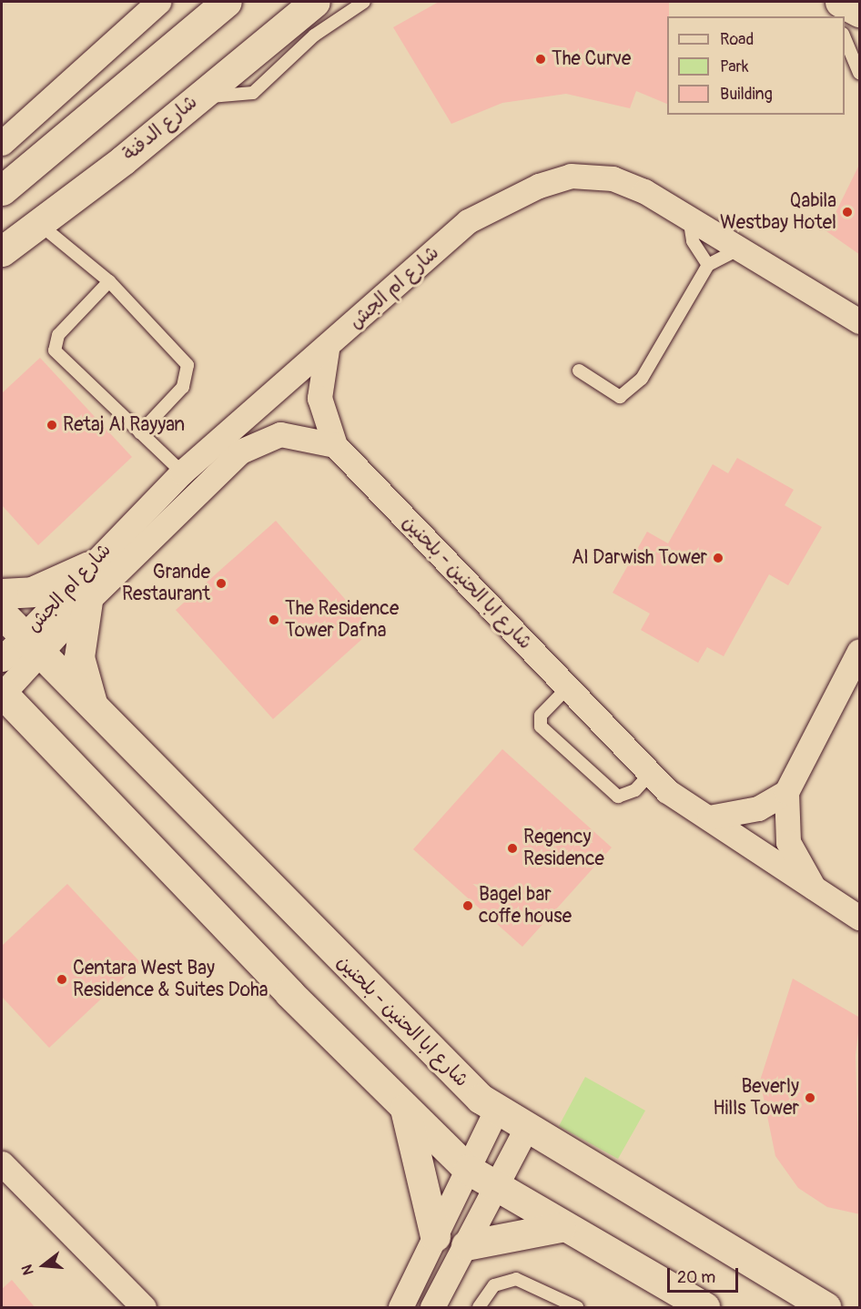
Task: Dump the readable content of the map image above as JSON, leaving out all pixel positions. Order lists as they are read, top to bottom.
{
  "streets": {
    "street": ["شارع الدفنة", "شارع ام الجش", "شارع ابا الحنين - بلحنين"]
  },
  "crossings": [
    ["شارع ام الجش", "شارع ابا الحنين - بلحنين"]
  ],
  "places": [
    "The Curve",
    "Qabila Westbay Hotel",
    "Retaj Al Rayyan",
    "Al Darwish Tower",
    "Grande Restaurant",
    "The Residence Tower Dafna",
    "Regency Residence",
    "Bagel bar coffe house",
    "Centara West Bay Residence & Suites Doha",
    "Beverly Hills Tower"
  ],
  "legend": ["Road", "Park", "Building"],
  "scale_bar": "20 m",
  "north": "left"
}
